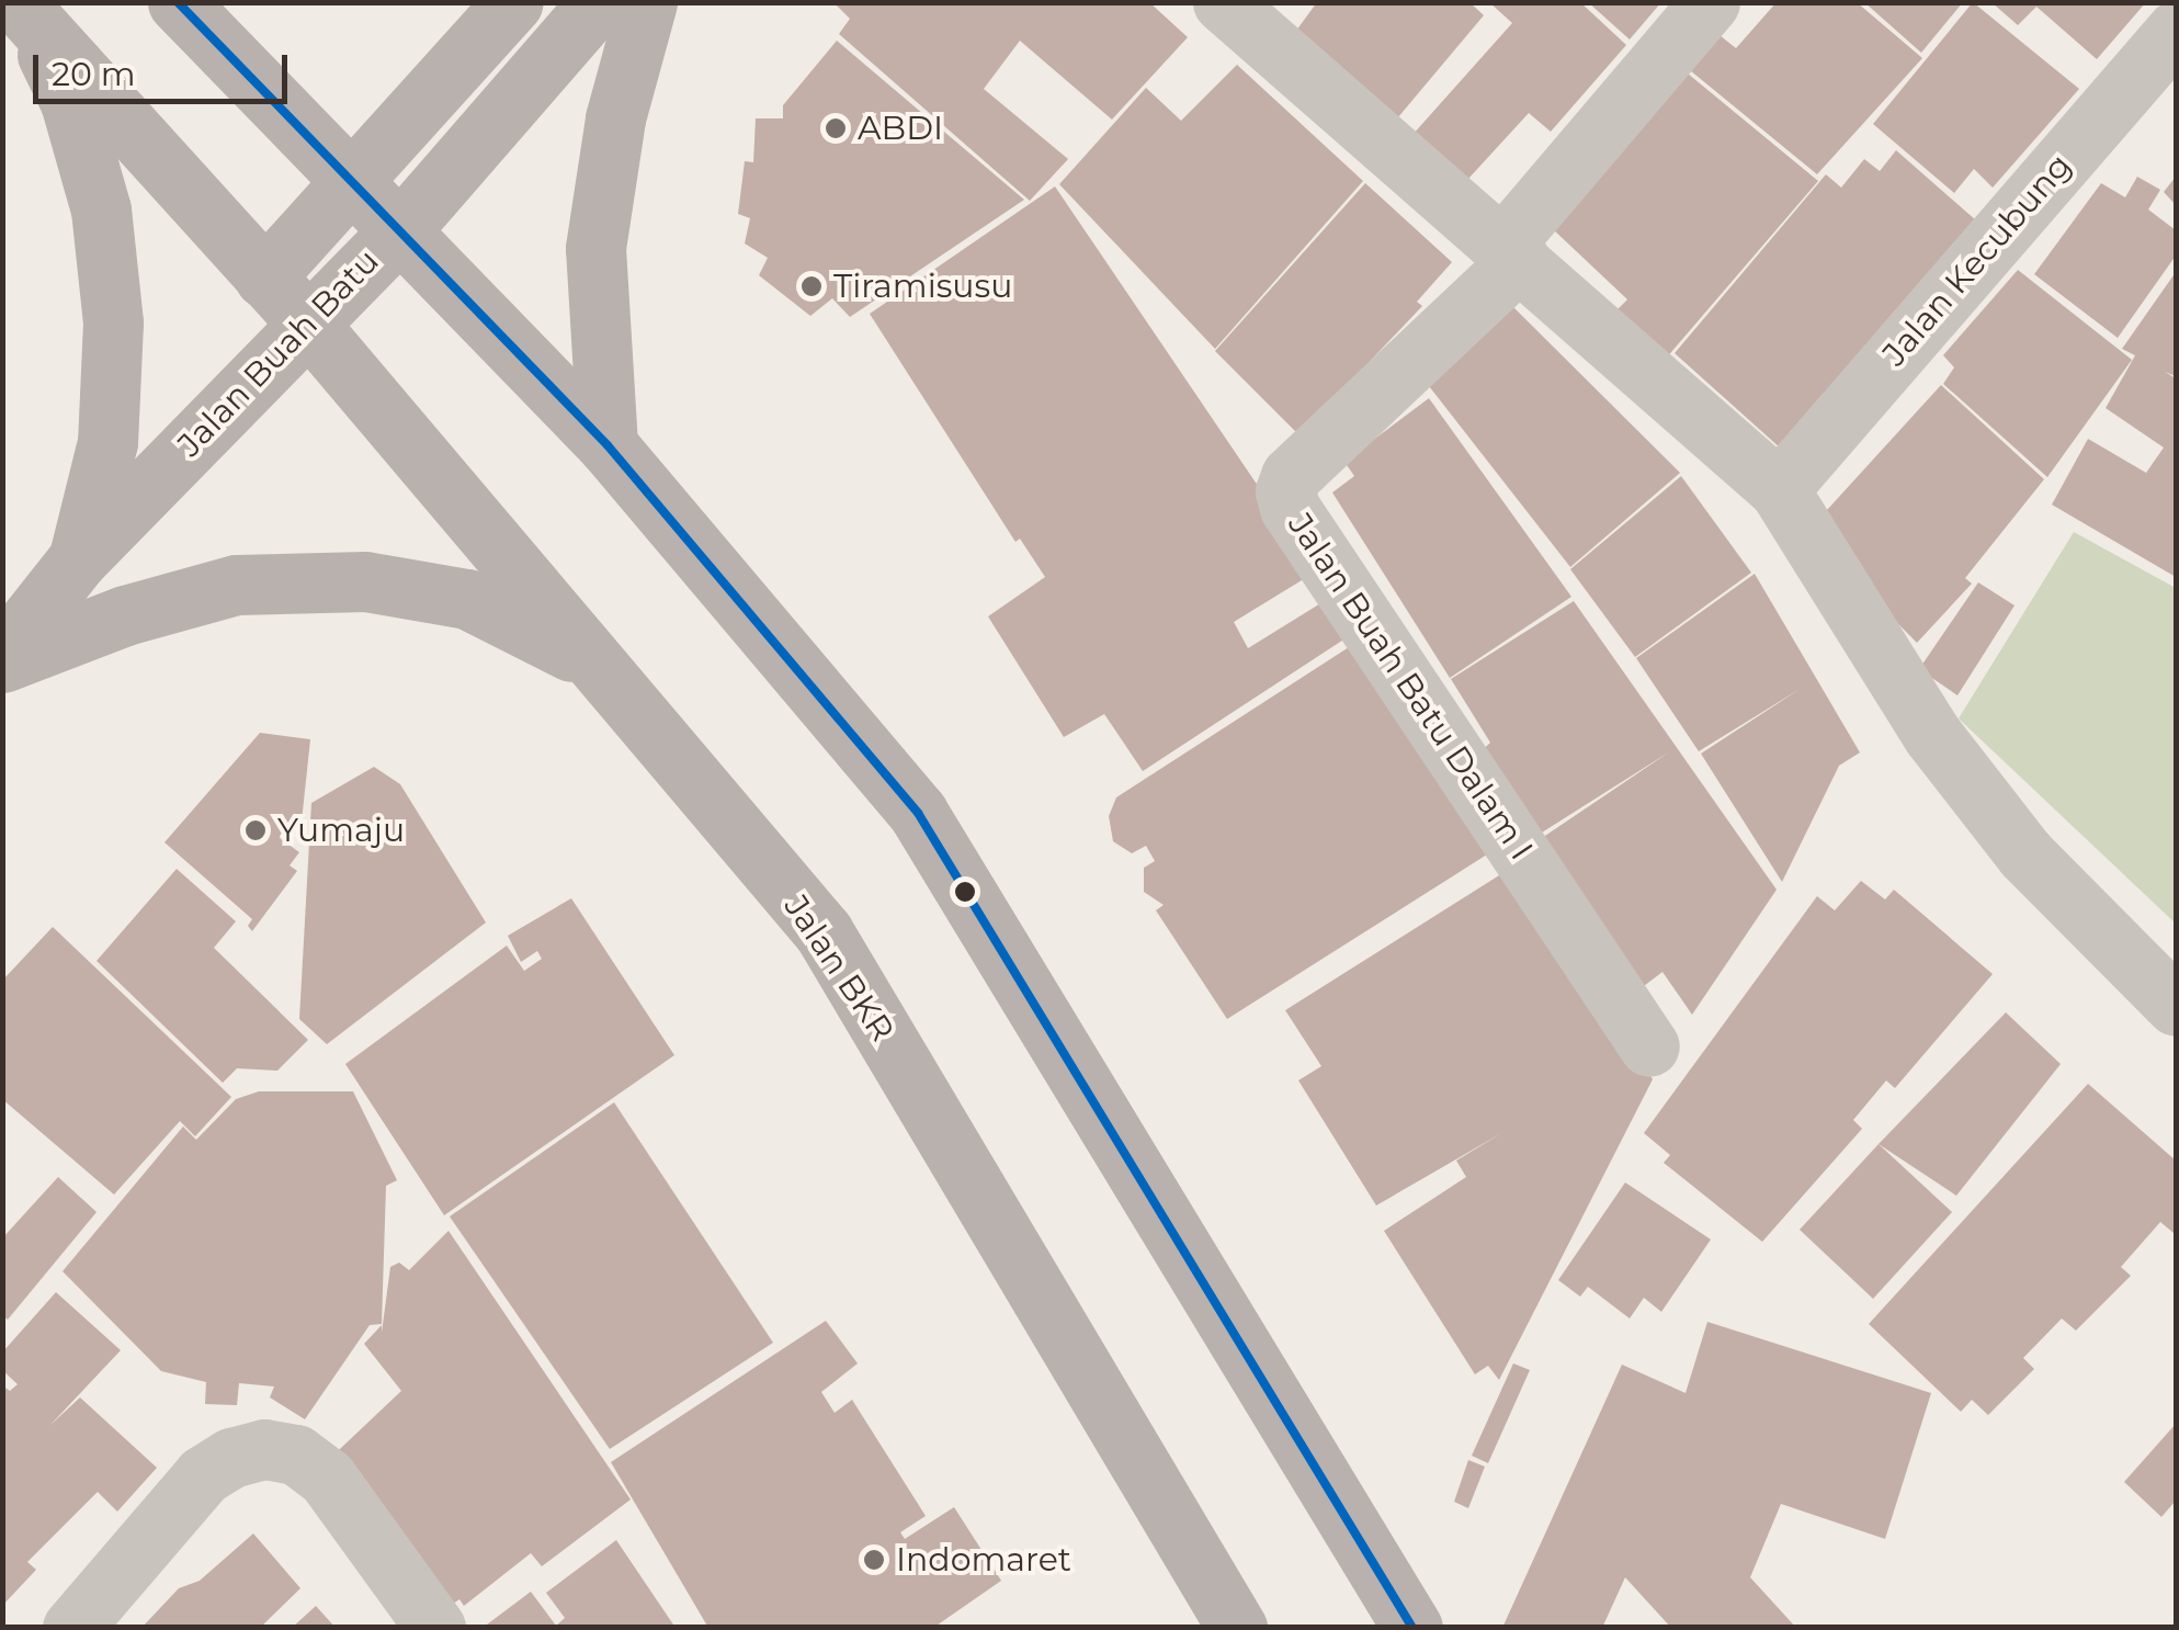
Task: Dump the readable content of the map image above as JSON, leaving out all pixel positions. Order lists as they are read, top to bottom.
{
  "streets": {
    "main road": ["Jalan Buah Batu", "Jalan BKR"],
    "street": ["Jalan Kecubung", "Jalan Buah Batu Dalam I"]
  },
  "crossings": [
    ["Jalan Buah Batu", "Jalan BKR"]
  ],
  "places": [
    "ABDI",
    "Tiramisusu",
    "Yumaju",
    "Indomaret"
  ],
  "scale_bar": "20 m"
}
